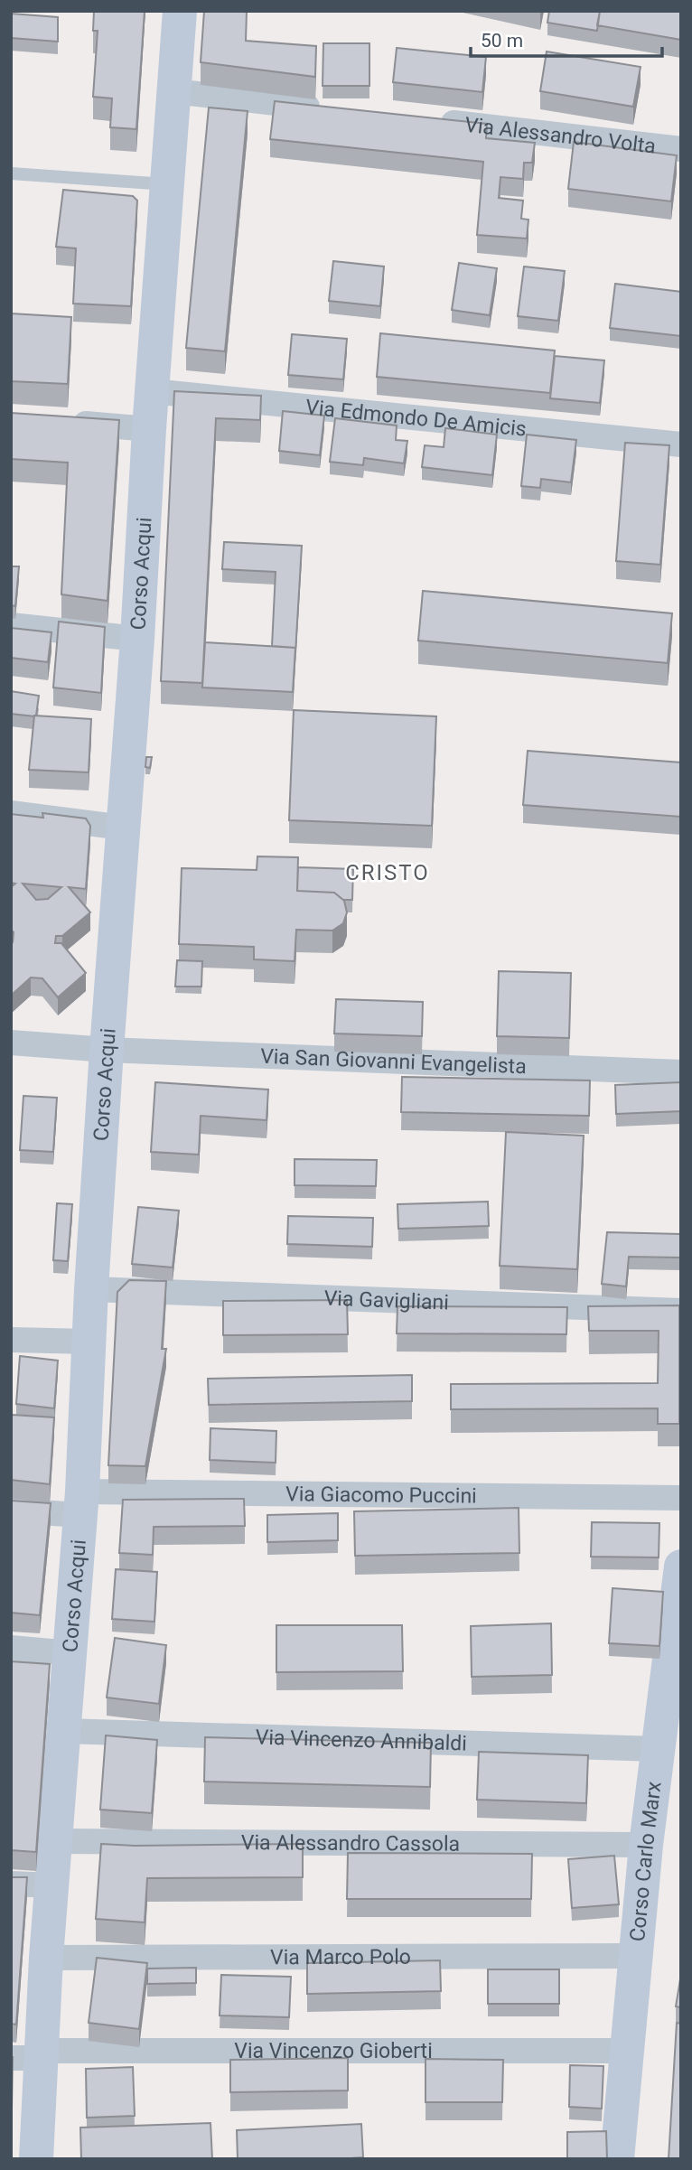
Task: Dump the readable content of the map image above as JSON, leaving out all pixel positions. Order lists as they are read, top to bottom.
{
  "streets": {
    "street": [
      "Via Alessandro Volta",
      "Via Edmondo De Amicis",
      "Corso Acqui",
      "Via San Giovanni Evangelista",
      "Via Gavigliani",
      "Via Giacomo Puccini",
      "Via Vincenzo Annibaldi",
      "Via Alessandro Cassola",
      "Corso Carlo Marx",
      "Via Marco Polo",
      "Via Vincenzo Gioberti"
    ]
  },
  "crossings": [
    ["Via Edmondo De Amicis", "Corso Acqui"],
    ["Corso Acqui", "Via San Giovanni Evangelista"],
    ["Corso Acqui", "Via Gavigliani"],
    ["Corso Acqui", "Via Giacomo Puccini"],
    ["Corso Acqui", "Via Vincenzo Annibaldi"],
    ["Corso Acqui", "Via Alessandro Cassola"],
    ["Corso Acqui", "Via Marco Polo"],
    ["Corso Acqui", "Via Vincenzo Gioberti"],
    ["Via Vincenzo Annibaldi", "Corso Carlo Marx"],
    ["Via Alessandro Cassola", "Corso Carlo Marx"],
    ["Corso Carlo Marx", "Via Marco Polo"],
    ["Corso Carlo Marx", "Via Vincenzo Gioberti"]
  ],
  "districts": ["CRISTO"],
  "scale_bar": "50 m"
}
